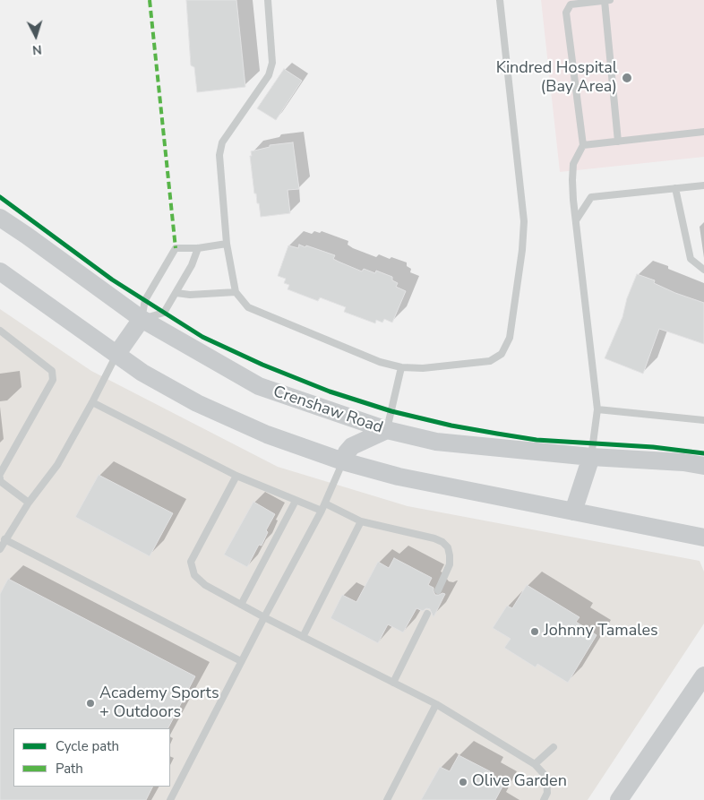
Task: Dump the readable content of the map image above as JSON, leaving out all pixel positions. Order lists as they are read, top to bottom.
{
  "streets": {
    "main road": ["Crenshaw Road"]
  },
  "places": [
    "Kindred Hospital (Bay Area)",
    "Johnny Tamales",
    "Academy Sports + Outdoors",
    "Olive Garden"
  ],
  "legend": ["Cycle path", "Path"],
  "north": "bottom"
}
